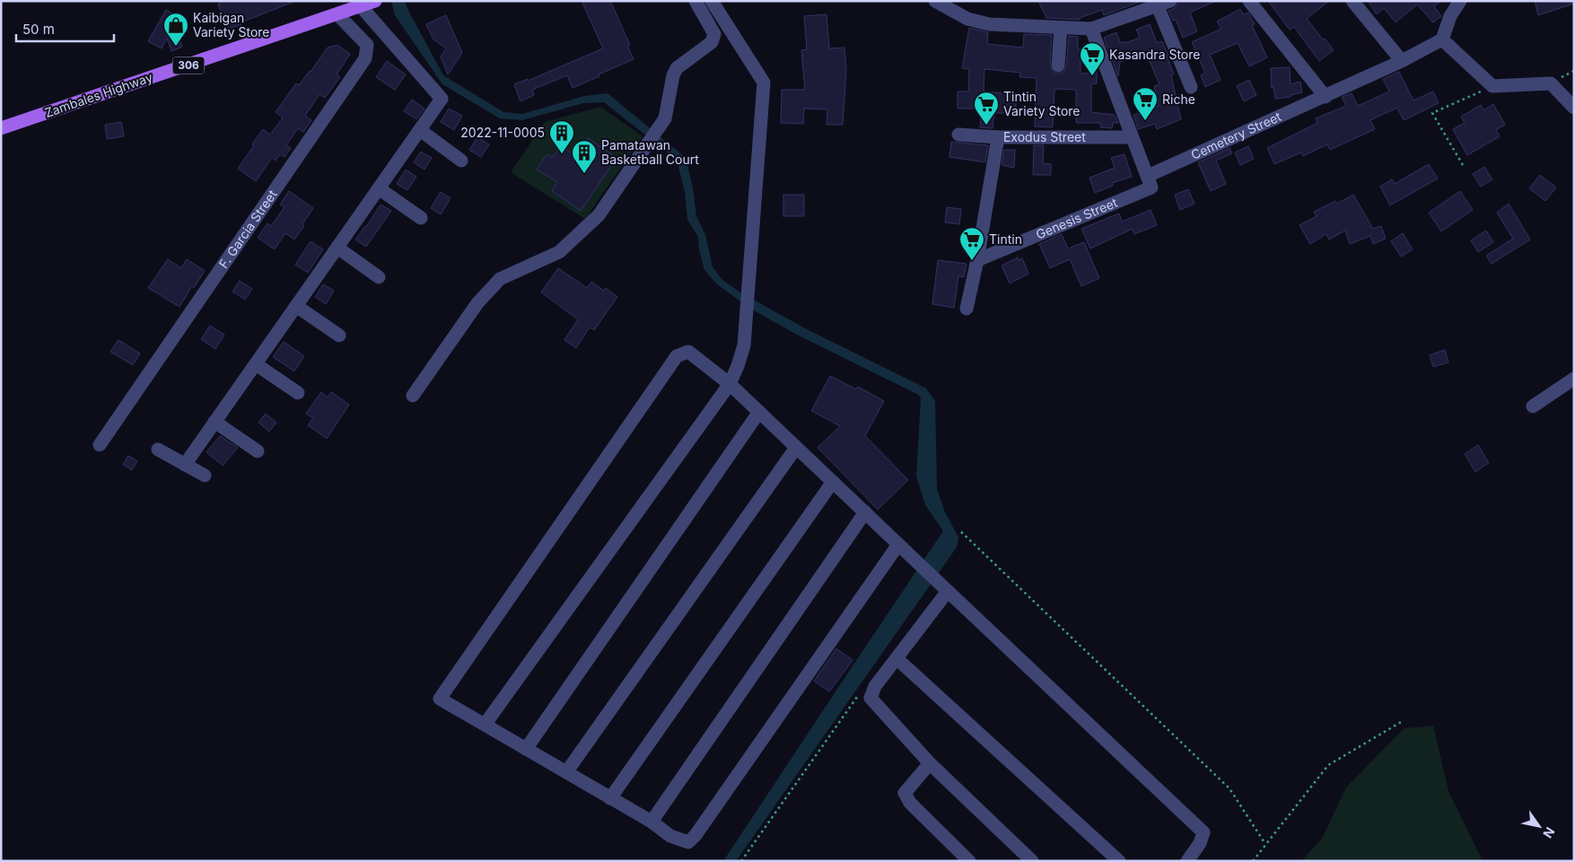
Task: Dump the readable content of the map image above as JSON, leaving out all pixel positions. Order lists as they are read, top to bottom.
{
  "streets": {
    "main road": ["306", "Zambales Highway"],
    "street": [
      "Cemetery Street",
      "Exodus Street",
      "Genesis Street",
      "F. Garcia Street"
    ]
  },
  "crossings": [
    ["Zambales Highway", "F. Garcia Street"],
    ["Cemetery Street", "Genesis Street"]
  ],
  "places": {
    "shop": ["Kaibigan Variety Store"],
    "supermarket": [
      "Kasandra Store",
      "Riche",
      "Tintin Variety Store",
      "Tintin"
    ],
    "building": ["2022-11-0005", "Pamatawan Basketball Court"]
  },
  "scale_bar": "50 m",
  "north": "bottom right"
}
